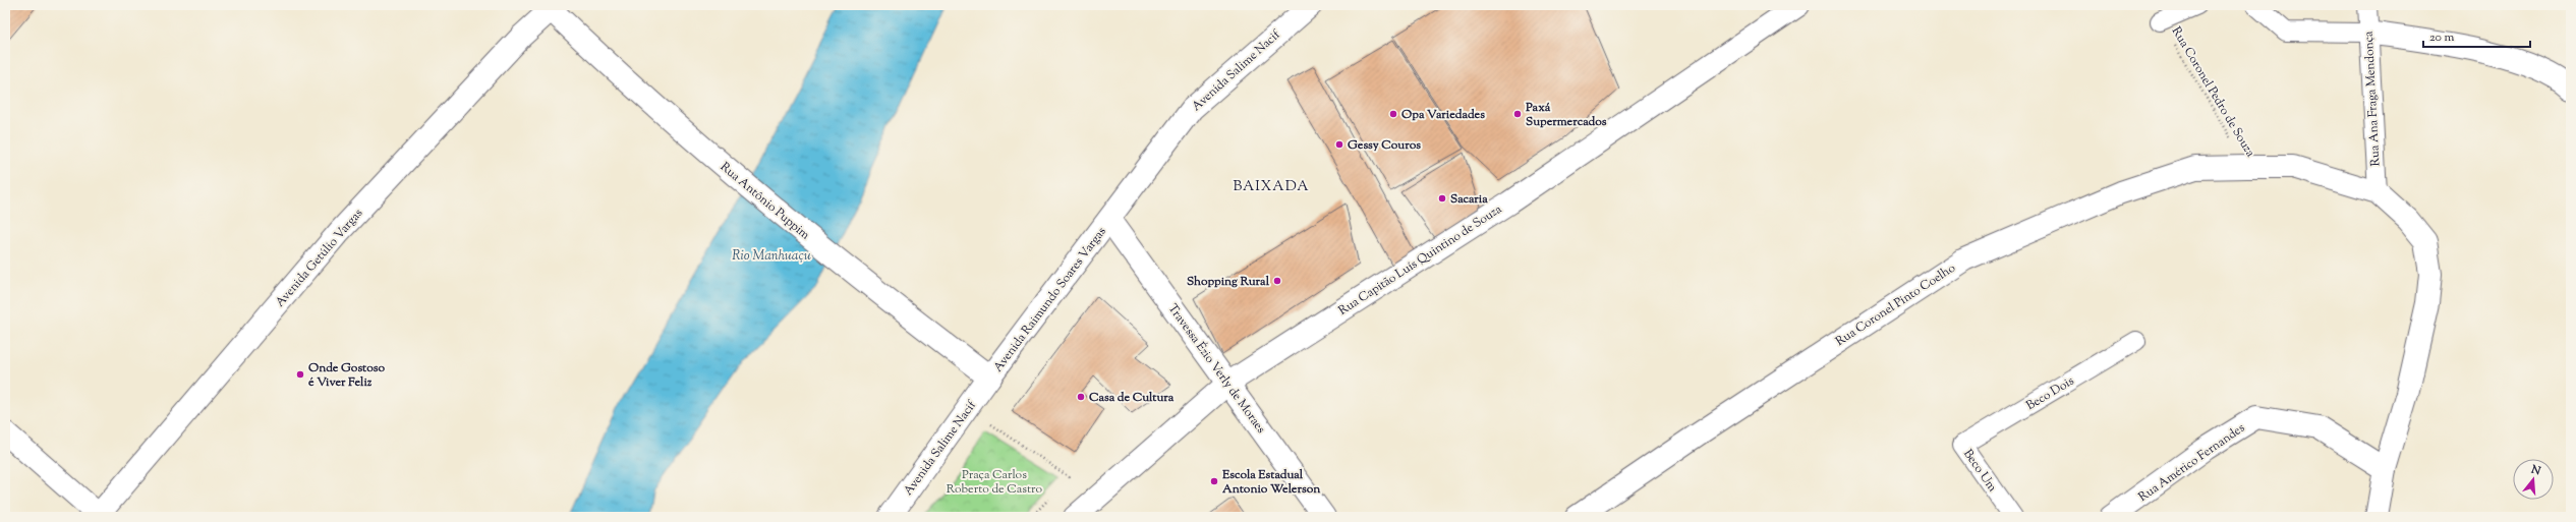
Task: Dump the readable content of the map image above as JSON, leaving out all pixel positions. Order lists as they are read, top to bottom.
{
  "streets": {
    "street": [
      "Avenida Salime Nacif",
      "Rua Antônio Puppim",
      "Avenida Getúlio Vargas",
      "Rua Capitão Luís Quintino de Souza",
      "Avenida Raimundo Soares Vargas",
      "Rua Coronel Pinto Coelho",
      "Travessa Ézio Verly de Moraes",
      "Rua Américo Fernandes"
    ],
    "lane": ["Rua Ana Fraga Mendonça", "Beco Dois", "Beco Um"],
    "path": ["Rua Coronel Pedro de Souza"]
  },
  "crossings": [
    ["Avenida Salime Nacif", "Rua Antônio Puppim"],
    ["Avenida Salime Nacif", "Avenida Raimundo Soares Vargas"],
    ["Avenida Salime Nacif", "Travessa Ézio Verly de Moraes"],
    ["Rua Coronel Pedro de Souza", "Rua Coronel Pinto Coelho"],
    ["Rua Ana Fraga Mendonça", "Rua Coronel Pinto Coelho"],
    ["Rua Antônio Puppim", "Avenida Getúlio Vargas"],
    ["Rua Antônio Puppim", "Avenida Raimundo Soares Vargas"],
    ["Rua Capitão Luís Quintino de Souza", "Travessa Ézio Verly de Moraes"],
    ["Avenida Raimundo Soares Vargas", "Travessa Ézio Verly de Moraes"],
    ["Beco Dois", "Beco Um"]
  ],
  "districts": ["BAIXADA"],
  "water": ["Rio Manhuaçu"],
  "parks": ["Praça Carlos Roberto de Castro"],
  "places": [
    "Opa Variedades",
    "Paxá Supermercados",
    "Gessy Couros",
    "Sacaria",
    "Shopping Rural",
    "Onde Gostoso é Viver Feliz",
    "Casa de Cultura",
    "Escola Estadual Antonio Welerson"
  ],
  "scale_bar": "20 m",
  "north": "top"
}
